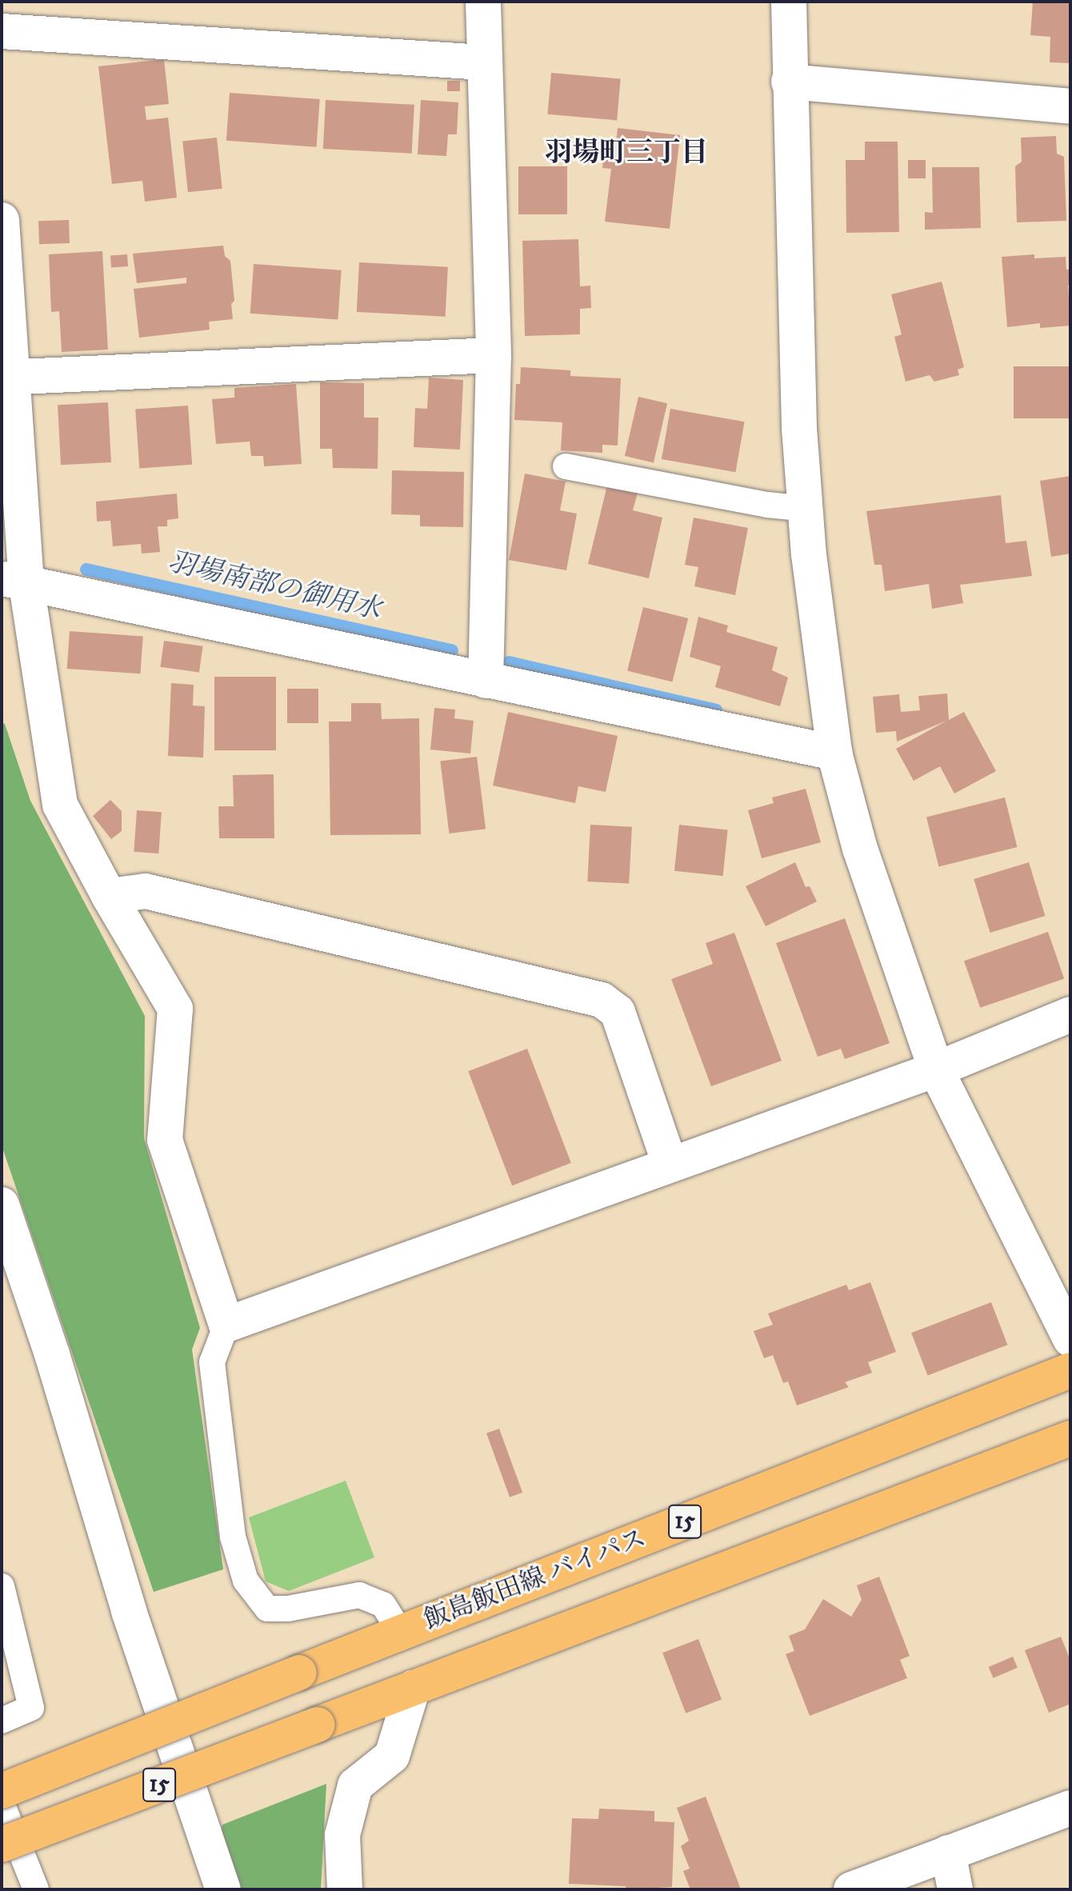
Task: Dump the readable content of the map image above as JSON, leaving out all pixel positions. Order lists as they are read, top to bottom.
{
  "streets": {
    "main road": ["15", "飯島飯田線 バイパス"]
  },
  "districts": ["羽場町三丁目"],
  "water": ["羽場南部の御用水"]
}
